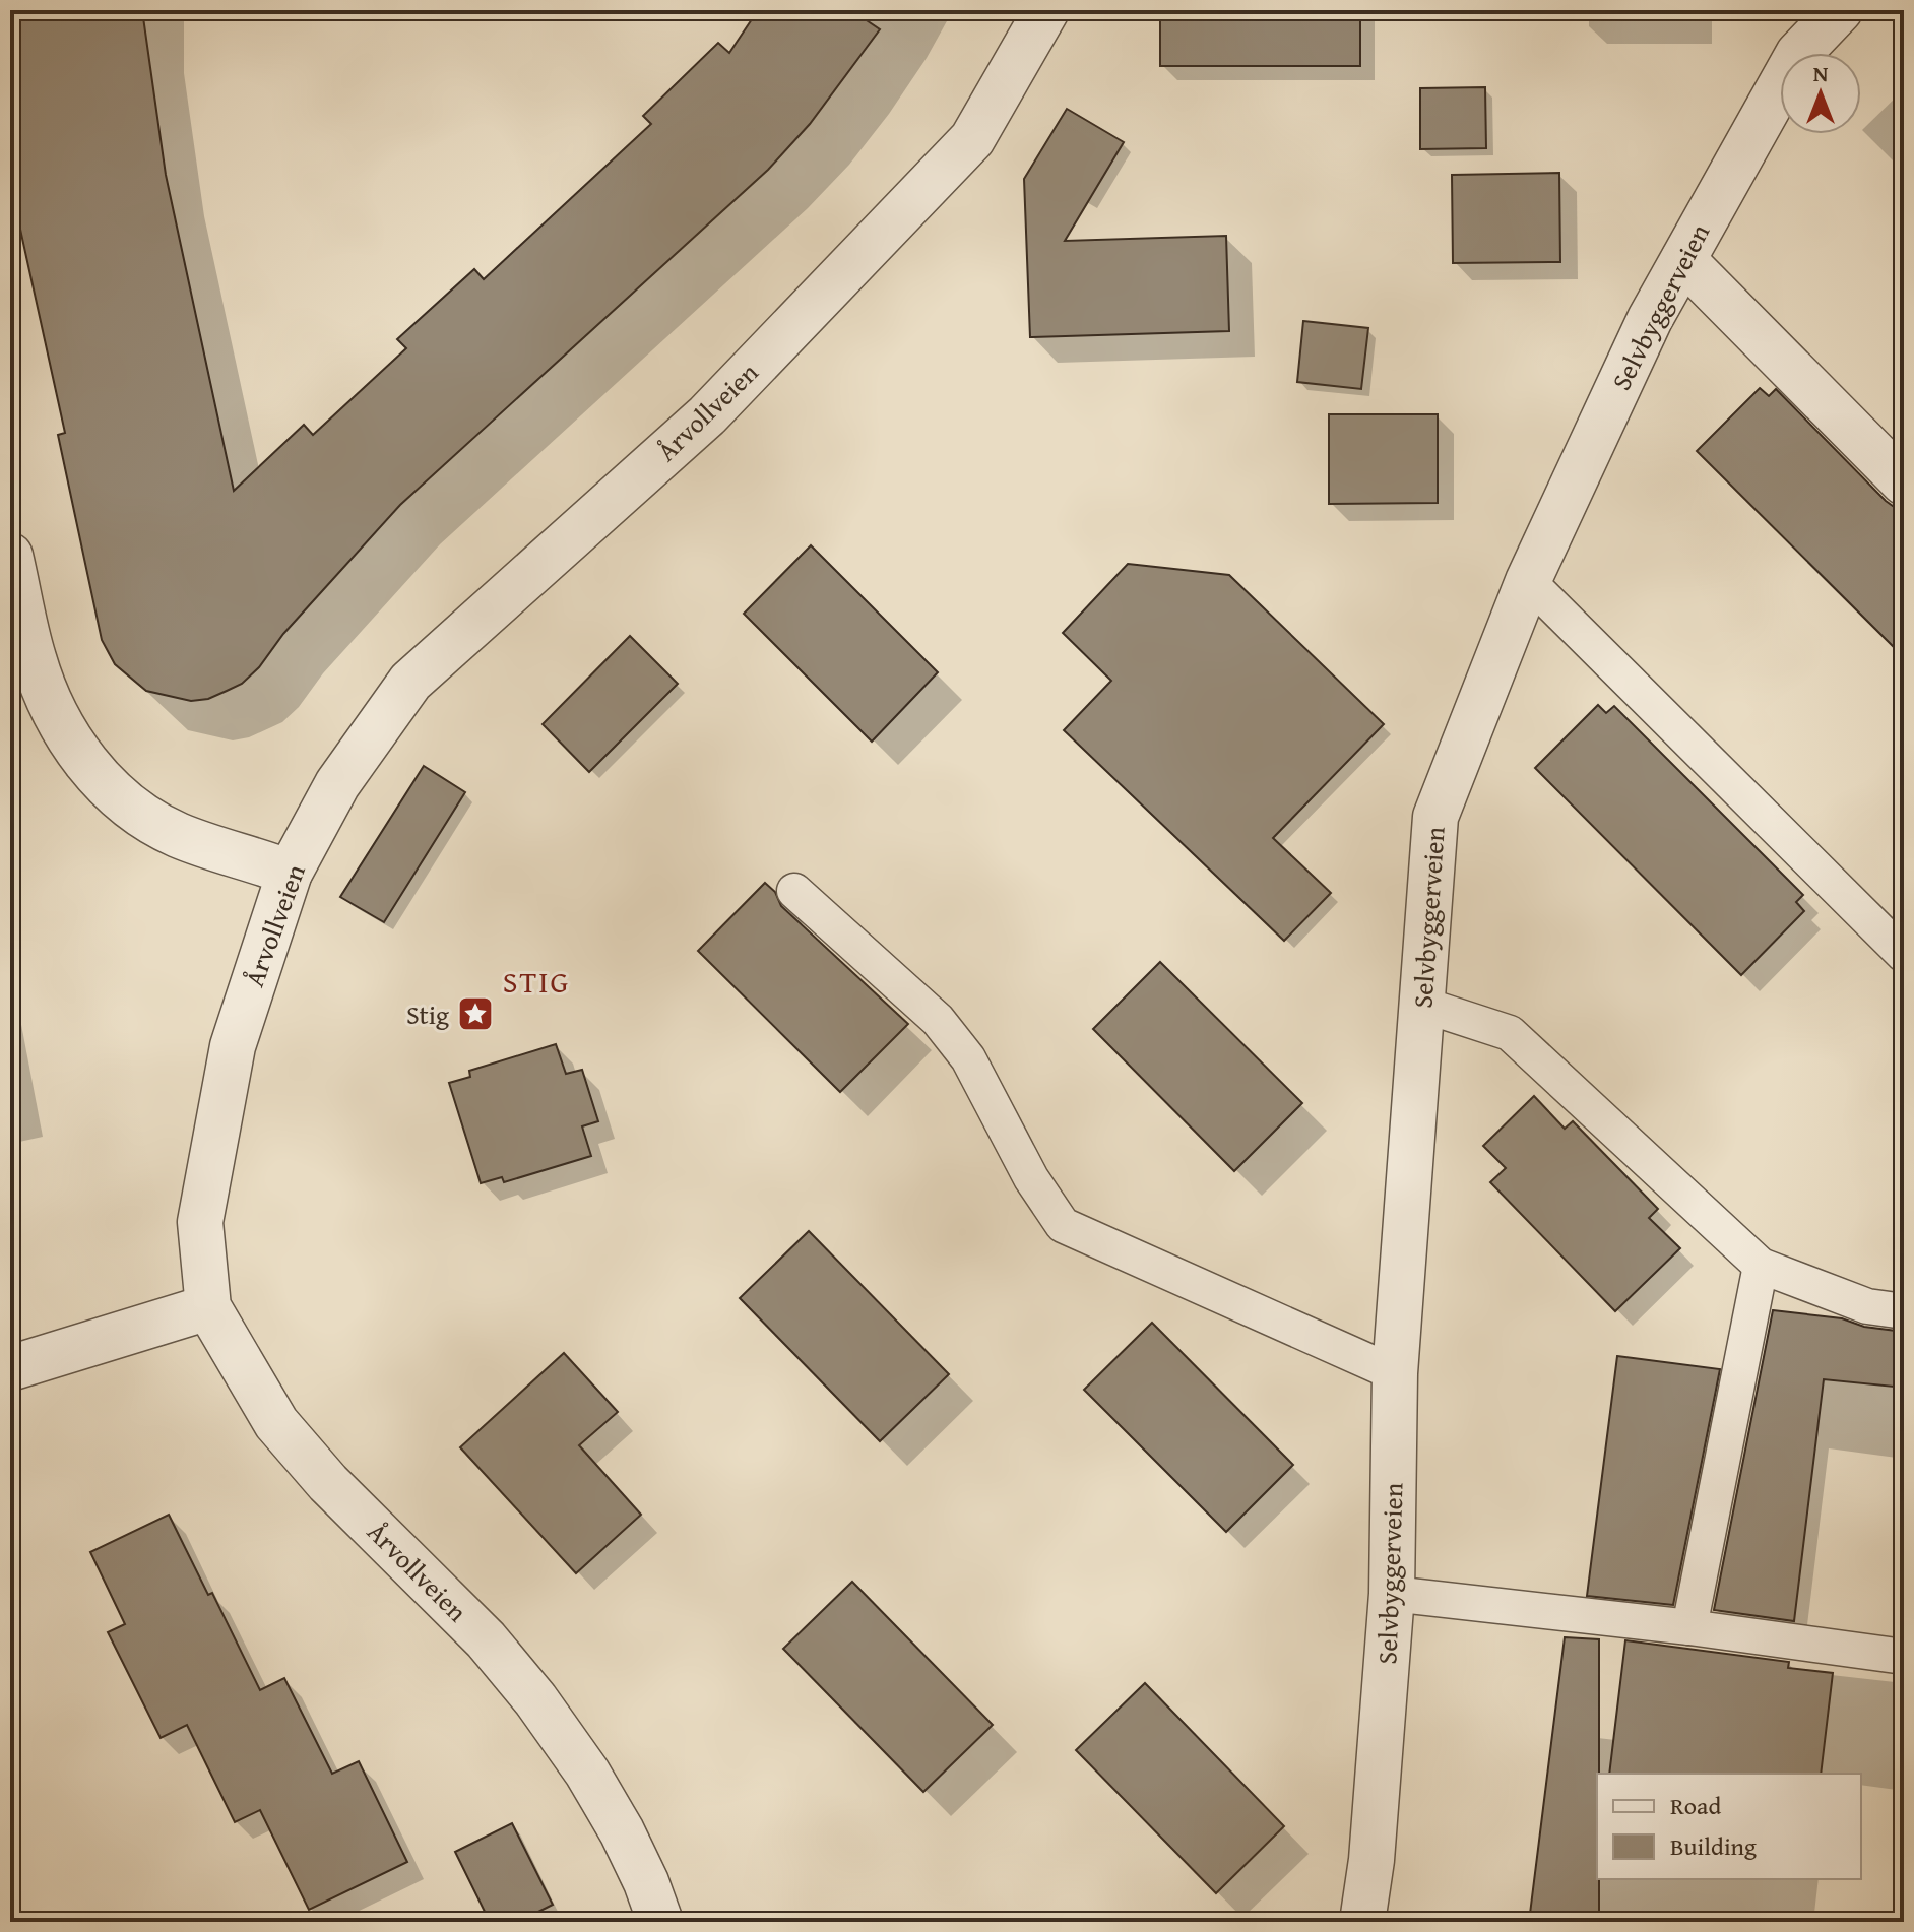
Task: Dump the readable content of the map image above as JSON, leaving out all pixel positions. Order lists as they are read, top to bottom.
{
  "streets": {
    "street": ["Selvbyggerveien", "Årvollveien"]
  },
  "districts": ["STIG"],
  "places": {
    "place": ["Stig"]
  },
  "legend": ["Road", "Building"],
  "north": "top"
}
